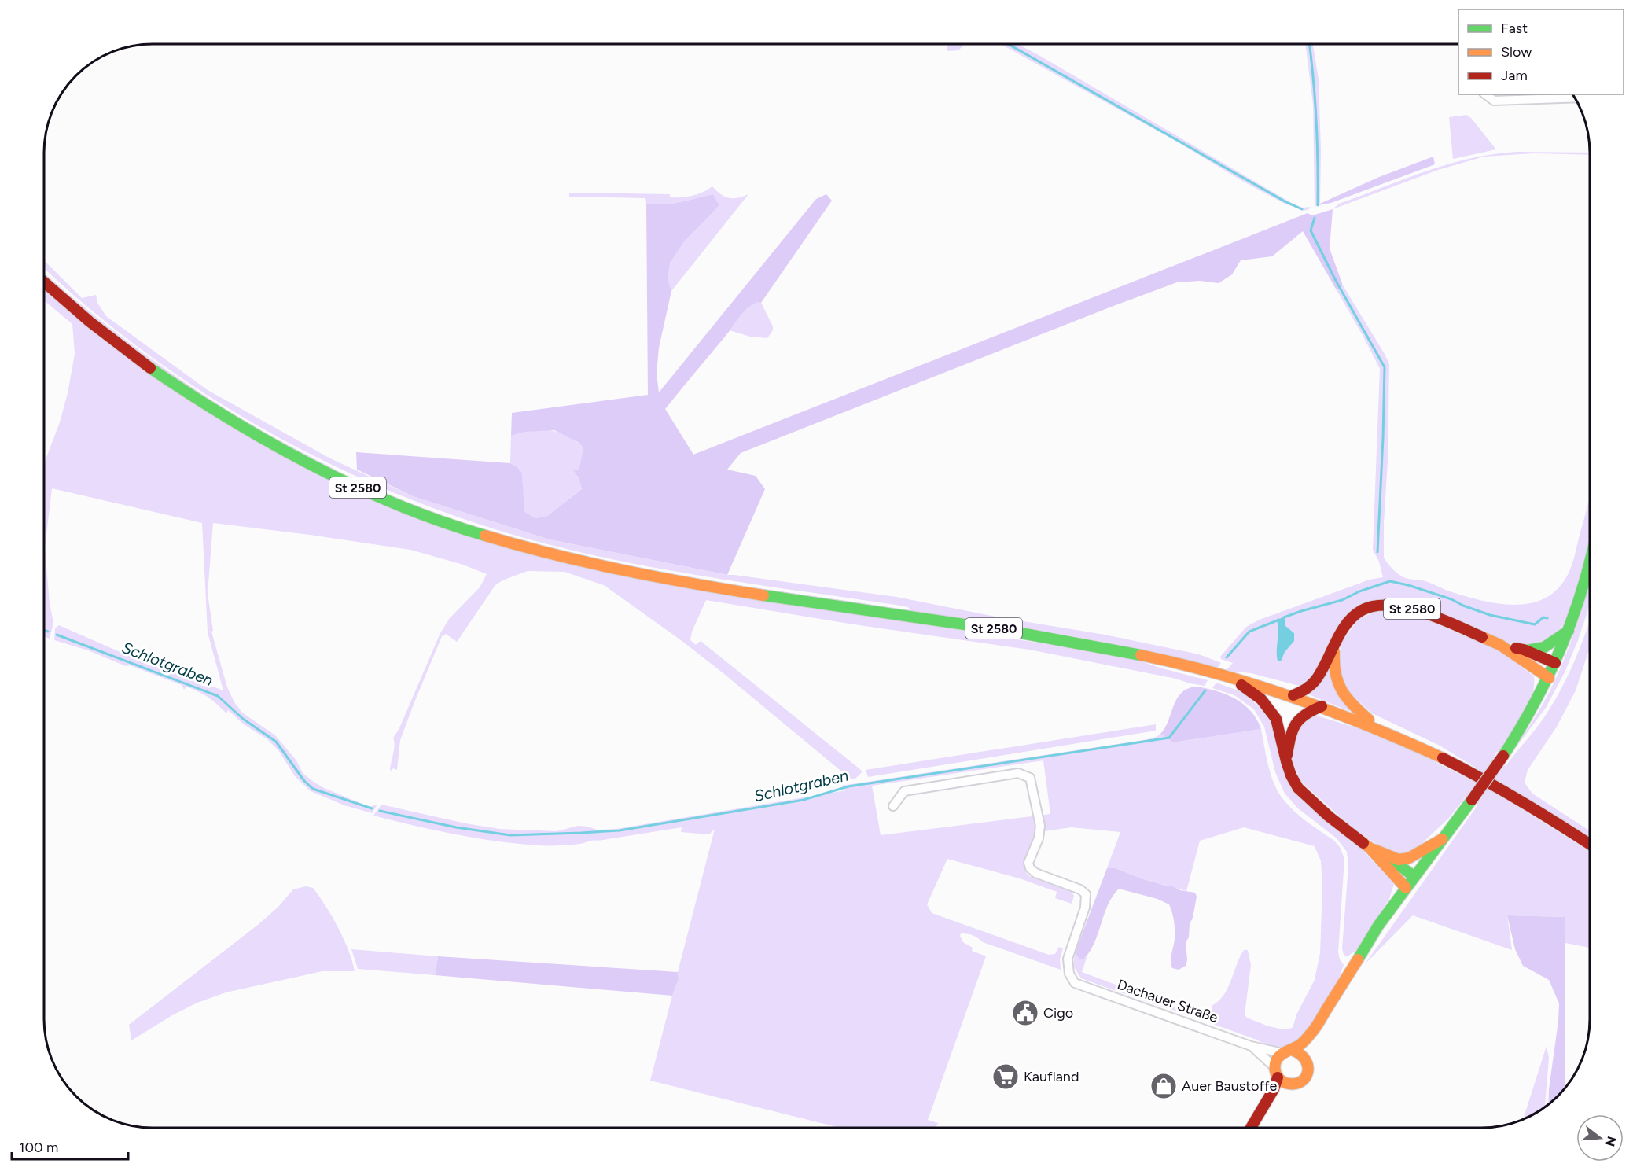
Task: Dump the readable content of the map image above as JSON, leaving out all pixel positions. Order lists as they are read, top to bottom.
{
  "streets": {
    "main road": ["St 2580", "Dachauer Straße"]
  },
  "water": ["Schlotgraben"],
  "places": {
    "public building": ["Cigo"],
    "supermarket": ["Kaufland"],
    "shop": ["Auer Baustoffe"]
  },
  "legend": ["Fast", "Slow", "Jam"],
  "scale_bar": "100 m",
  "north": "right"
}
